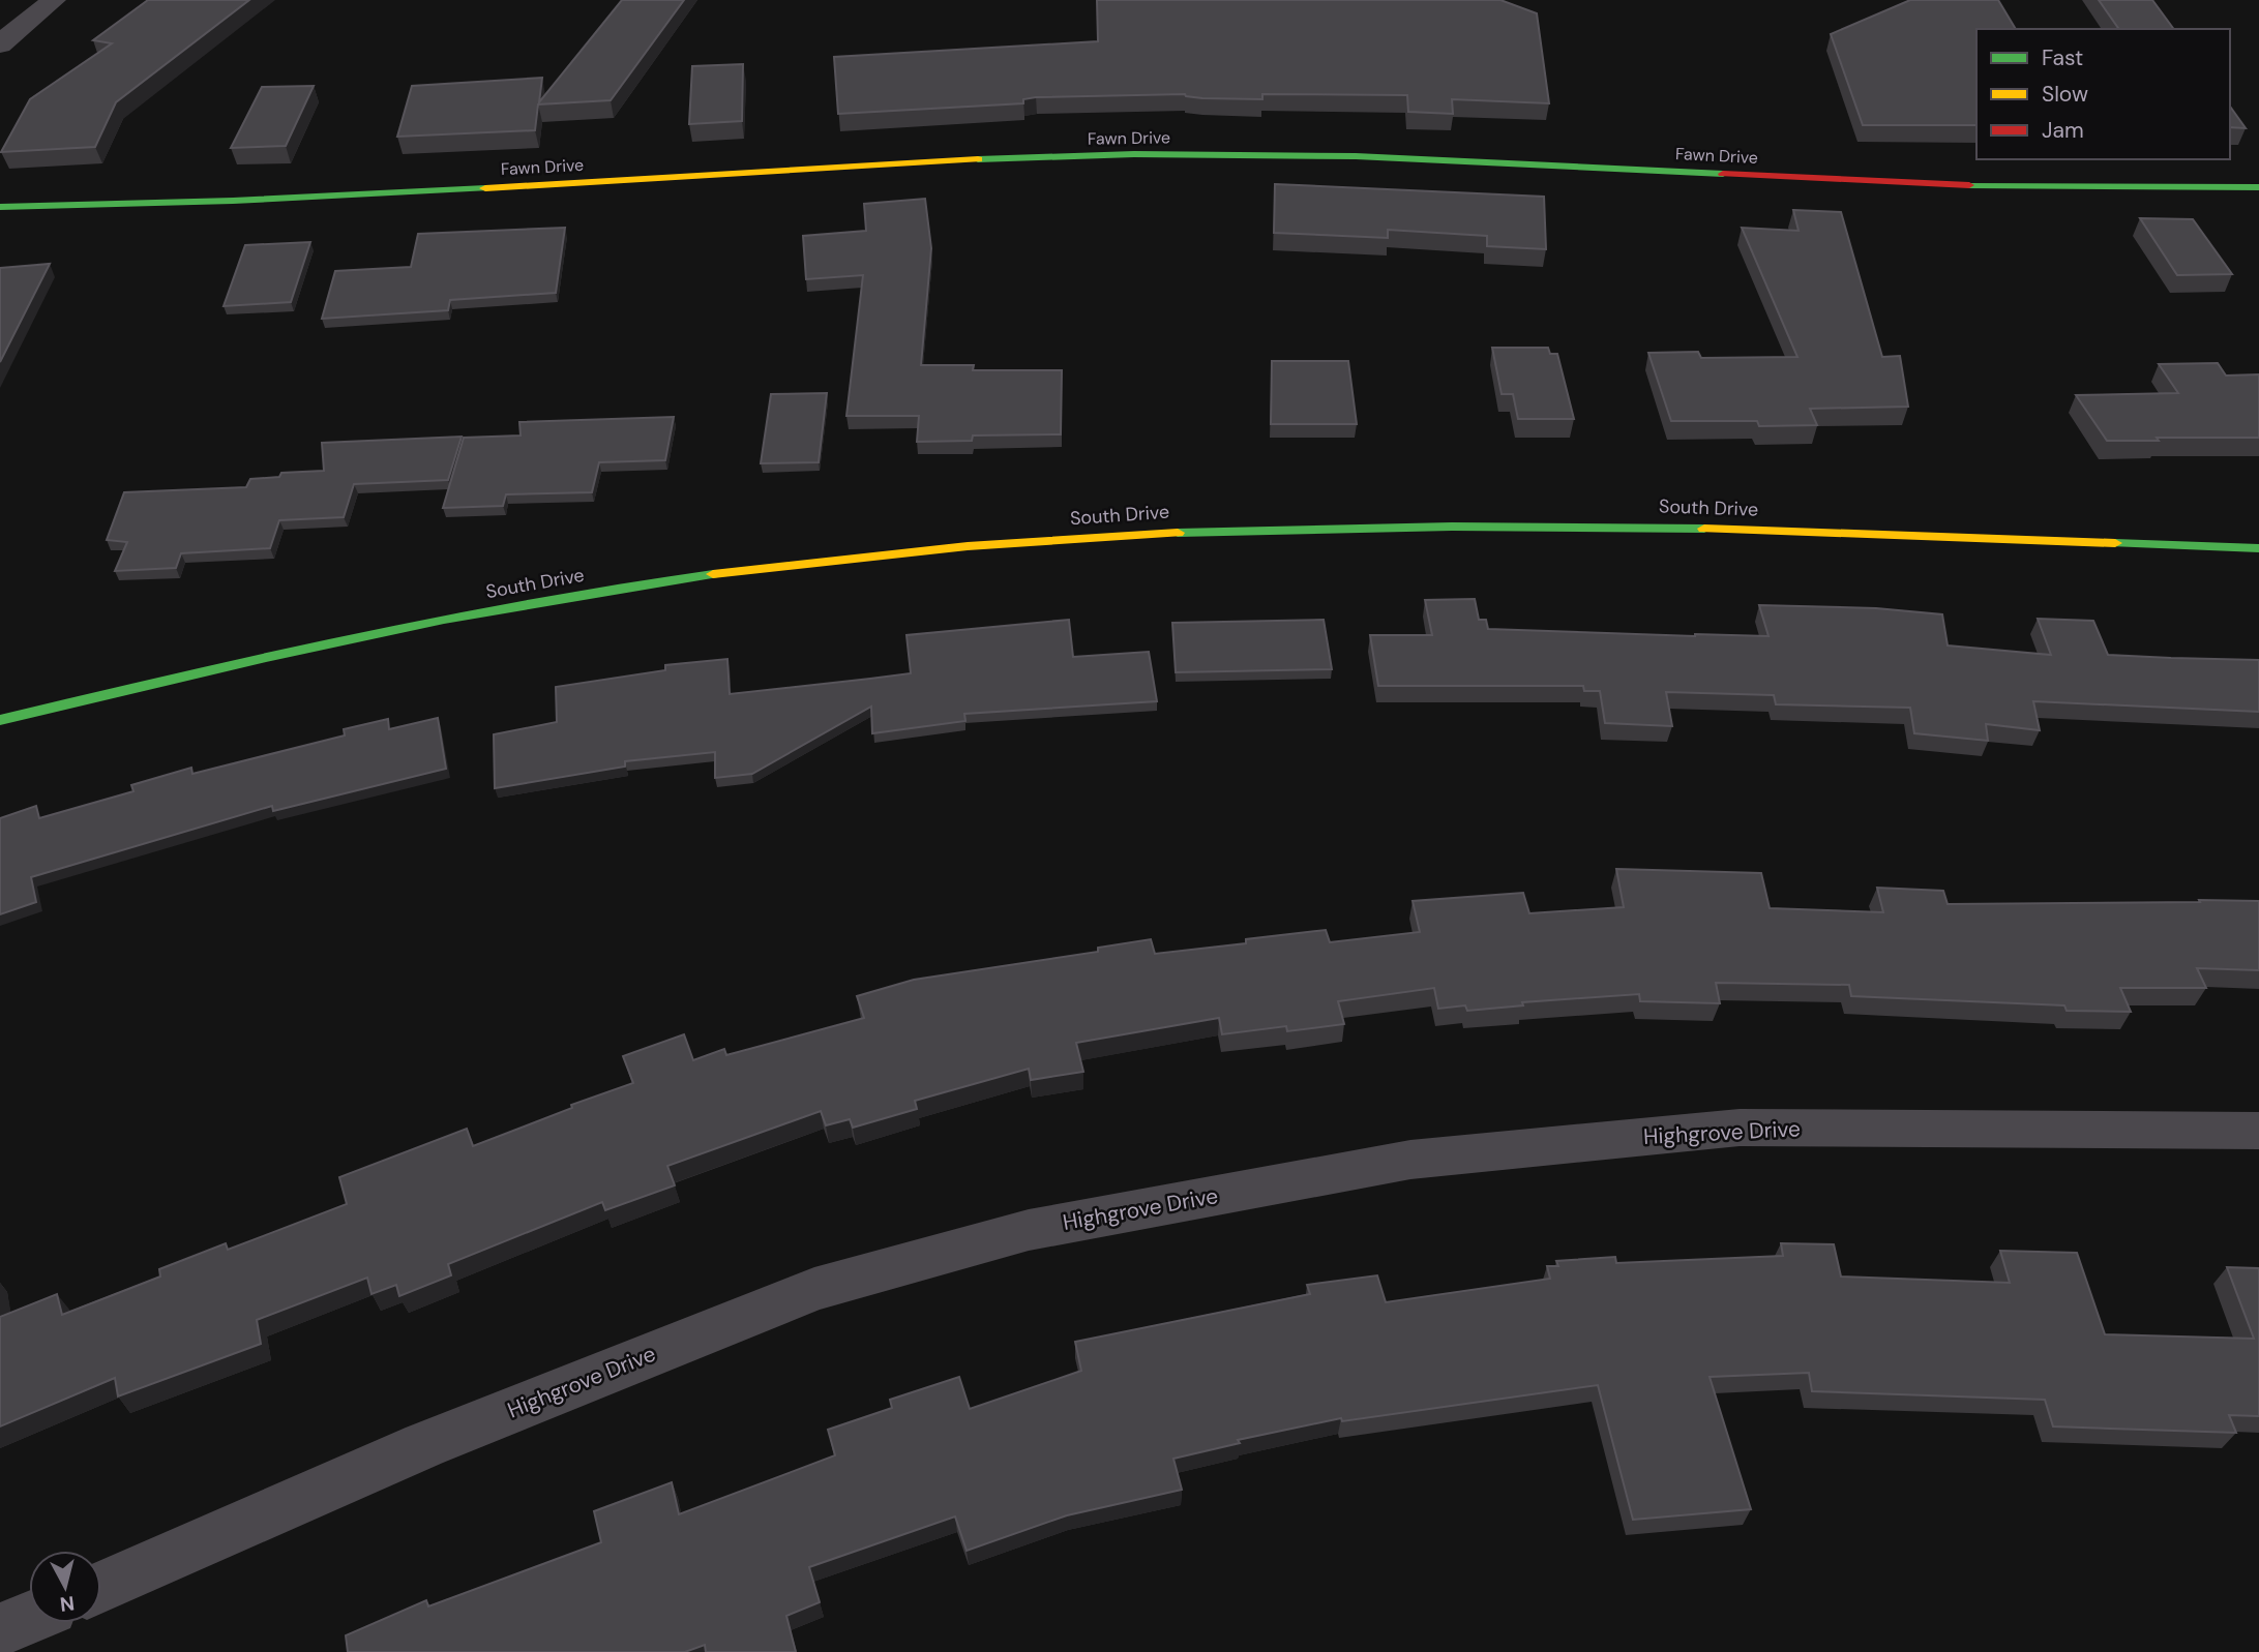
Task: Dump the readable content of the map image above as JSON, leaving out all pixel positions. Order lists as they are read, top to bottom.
{
  "streets": {
    "street": ["Fawn Drive", "South Drive", "Highgrove Drive"]
  },
  "legend": ["Fast", "Slow", "Jam"],
  "north": "bottom"
}
